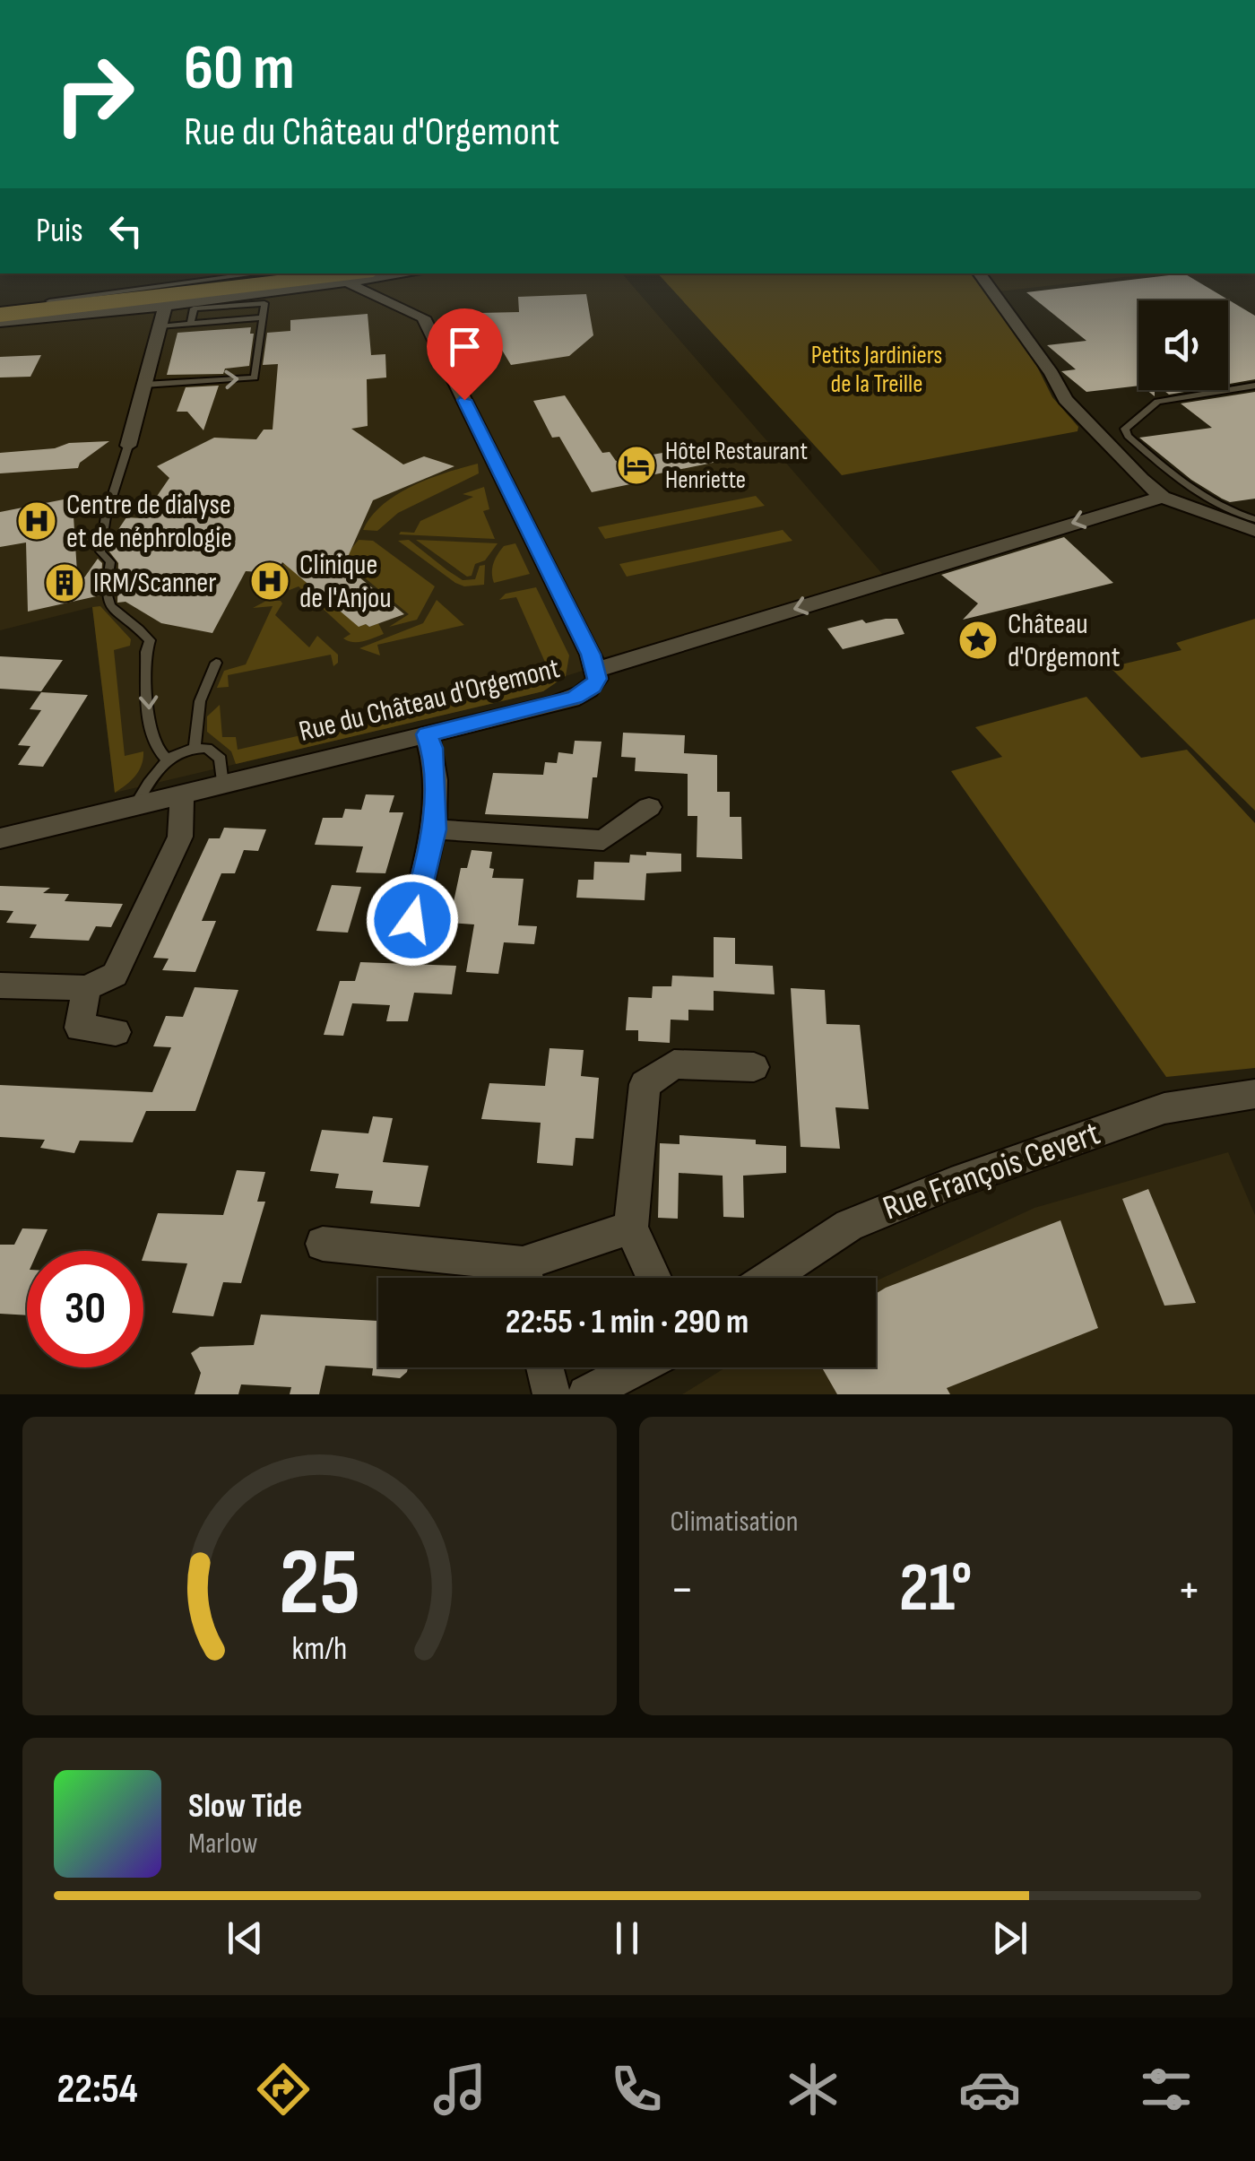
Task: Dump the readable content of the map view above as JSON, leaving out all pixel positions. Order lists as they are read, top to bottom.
{
  "streets": {
    "street": ["Rue du Château d'Orgemont", "Rue François Cevert"]
  },
  "one_way": ["Rue du Château d'Orgemont"],
  "parks": ["Petits Jardiniers de la Treille"],
  "places": {
    "hotel": ["Hôtel Restaurant Henriette"],
    "hospital": ["Centre de dialyse et de néphrologie", "Clinique de l'Anjou"],
    "building": ["IRM/Scanner"],
    "place": ["Château d'Orgemont"]
  },
  "page": {
    "turn": ["60 m", "Rue du Château d'Orgemont"],
    "then": "Puis",
    "limit": "30",
    "trip": "22:55 · 1 min · 290 m",
    "tile": "Climatisation",
    "heat": ["−", "21°", "+"],
    "song": ["Slow Tide", "Marlow"],
    "tabs": "22:54",
    "gauge": ["25", "km/h"]
  }
}
